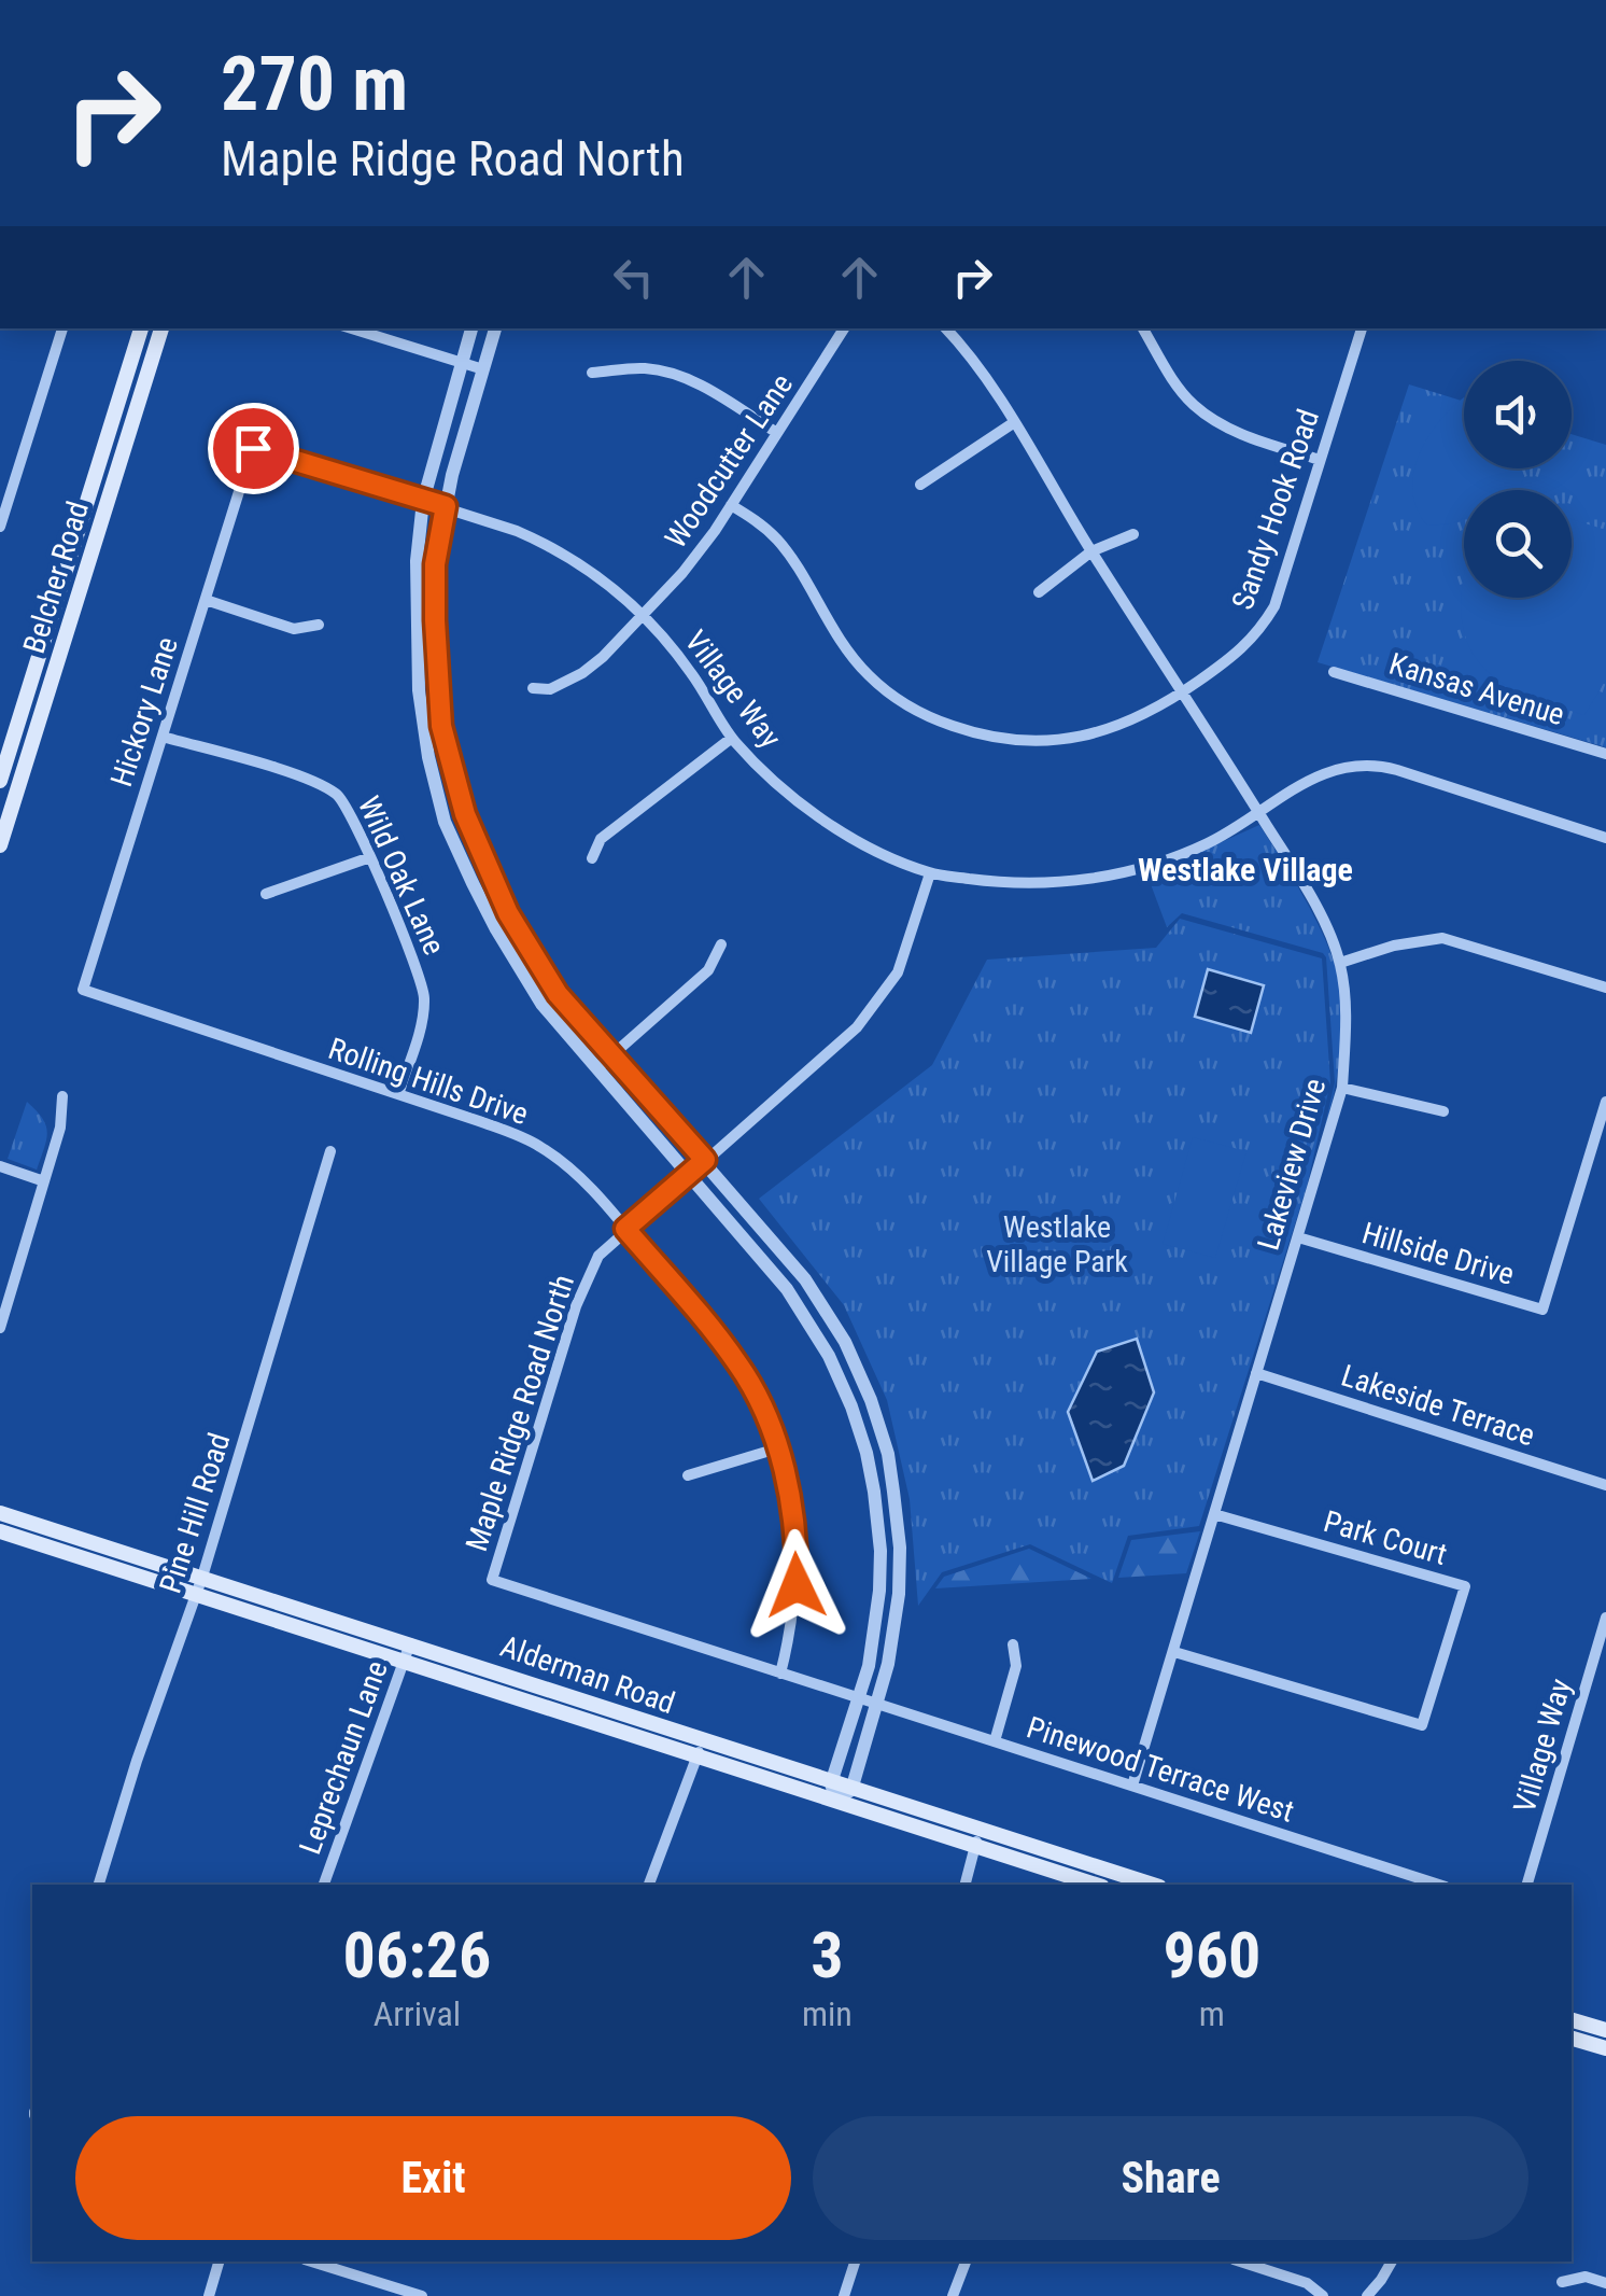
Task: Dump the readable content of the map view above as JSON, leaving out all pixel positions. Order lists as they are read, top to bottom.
{
  "streets": {
    "main road": ["Belcher Road", "Alderman Road"],
    "street": [
      "Woodcutter Lane",
      "Sandy Hook Road",
      "Village Way",
      "Kansas Avenue",
      "Hickory Lane",
      "Wild Oak Lane",
      "Rolling Hills Drive",
      "Lakeview Drive",
      "Hillside Drive",
      "Lakeside Terrace",
      "Maple Ridge Road North",
      "Pine Hill Road",
      "Park Court",
      "Leprechaun Lane",
      "Pinewood Terrace West"
    ]
  },
  "crossings": [
    ["Woodcutter Lane", "Sandy Hook Road"],
    ["Woodcutter Lane", "Village Way"],
    ["Sandy Hook Road", "Lakeview Drive"],
    ["Village Way", "Hickory Lane"],
    ["Village Way", "Lakeview Drive"],
    ["Village Way", "Maple Ridge Road North"],
    ["Hickory Lane", "Wild Oak Lane"],
    ["Hickory Lane", "Rolling Hills Drive"],
    ["Wild Oak Lane", "Rolling Hills Drive"],
    ["Rolling Hills Drive", "Maple Ridge Road North"],
    ["Rolling Hills Drive", "Pinewood Terrace West"],
    ["Lakeview Drive", "Hillside Drive"],
    ["Lakeview Drive", "Lakeside Terrace"],
    ["Lakeview Drive", "Park Court"],
    ["Lakeview Drive", "Pinewood Terrace West"],
    ["Maple Ridge Road North", "Pinewood Terrace West"],
    ["Pine Hill Road", "Alderman Road"],
    ["Alderman Road", "Leprechaun Lane"]
  ],
  "districts": ["Westlake Village"],
  "parks": ["Westlake Village Park"],
  "page": {
    "turn": ["270 m", "Maple Ridge Road North"],
    "eta": [
      "06:26",
      "Arrival",
      "3",
      "min",
      "960",
      "m"
    ],
    "buttons": ["Exit", "Share"]
  }
}
